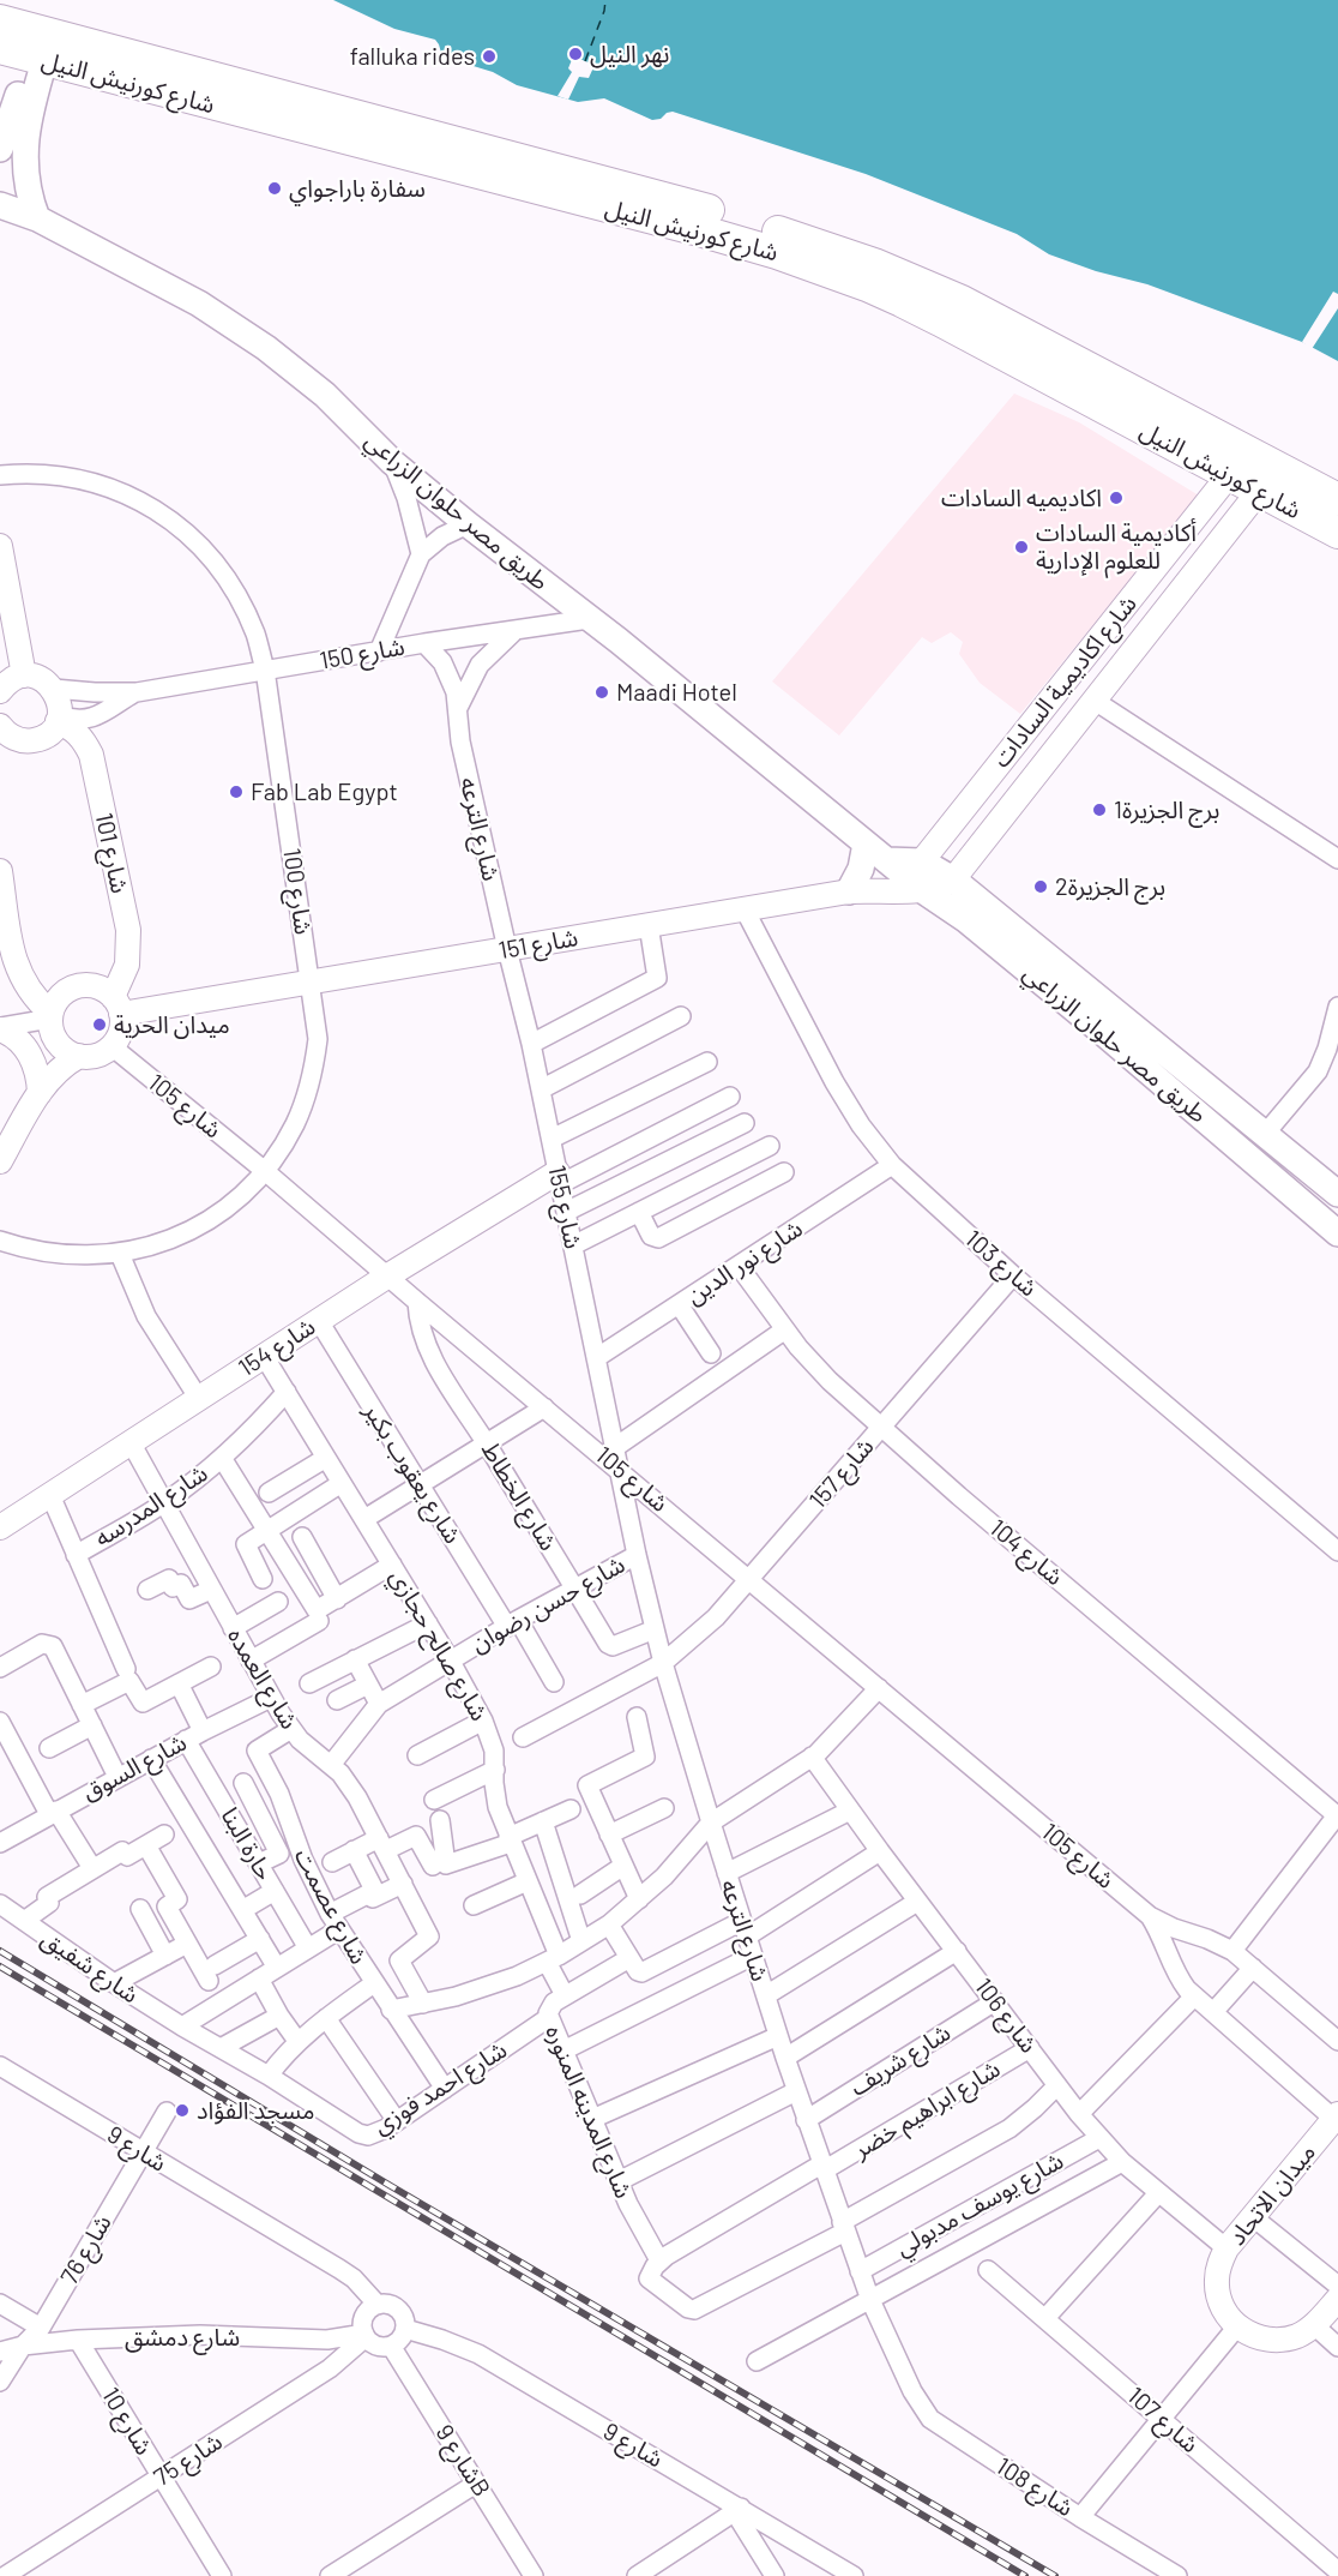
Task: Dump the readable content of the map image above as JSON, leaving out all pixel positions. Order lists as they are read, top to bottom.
{
  "streets": {
    "highway": ["شارع كورنيش النيل"],
    "main road": ["طريق مصر حلوان الزراعي"],
    "street": [
      "شارع 150",
      "شارع اكاديمية السادات",
      "شارع الترعه",
      "شارع 101",
      "شارع 100",
      "شارع 151",
      "شارع 105",
      "شارع 155",
      "شارع نور الدين",
      "شارع 103",
      "شارع 154",
      "شارع يعقوب بكير",
      "شارع 157",
      "شارع الخطاط",
      "شارع المدرسه",
      "شارع 104",
      "شارع حسن رضوان",
      "شارع صالح حجازي",
      "شارع العمده",
      "شارع السوق",
      "حارة البنا",
      "شارع عصمت",
      "شارع شفيق",
      "شارع 106",
      "شارع شريف",
      "شارع احمد فوزي",
      "شارع ابراهيم خضر",
      "شارع المدينه المنوره",
      "شارع 9",
      "ميدان الاتحاد",
      "شارع يوسف مدبولي",
      "شارع 76",
      "شارع دمشق",
      "شارع 107",
      "شارع 10",
      "شارع 75",
      "شارع 9B",
      "شارع 108"
    ]
  },
  "crossings": [
    ["شارع كورنيش النيل", "شارع اكاديمية السادات"],
    ["طريق مصر حلوان الزراعي", "شارع 150"],
    ["طريق مصر حلوان الزراعي", "شارع اكاديمية السادات"],
    ["طريق مصر حلوان الزراعي", "شارع 151"],
    ["شارع 150", "شارع الترعه"],
    ["شارع 150", "شارع 101"],
    ["شارع 150", "شارع 100"],
    ["شارع اكاديمية السادات", "شارع 151"],
    ["شارع الترعه", "شارع 151"],
    ["شارع الترعه", "شارع 105"],
    ["شارع الترعه", "شارع 155"],
    ["شارع الترعه", "شارع 157"],
    ["شارع الترعه", "شارع الخطاط"],
    ["شارع الترعه", "شارع حسن رضوان"],
    ["شارع الترعه", "شارع شريف"],
    ["شارع الترعه", "شارع ابراهيم خضر"],
    ["شارع الترعه", "شارع يوسف مدبولي"],
    ["شارع الترعه", "شارع 108"],
    ["شارع 101", "شارع 151"],
    ["شارع 101", "شارع 105"],
    ["شارع 100", "شارع 151"],
    ["شارع 100", "شارع 105"],
    ["شارع 151", "شارع 105"],
    ["شارع 151", "شارع 155"],
    ["شارع 151", "شارع 103"],
    ["شارع 105", "شارع 155"],
    ["شارع 105", "شارع 154"],
    ["شارع 105", "شارع 157"],
    ["شارع 105", "شارع الخطاط"],
    ["شارع 105", "ميدان الاتحاد"],
    ["شارع 155", "شارع نور الدين"],
    ["شارع 155", "شارع 154"],
    ["شارع نور الدين", "شارع 103"],
    ["شارع نور الدين", "شارع 104"],
    ["شارع 103", "شارع 157"],
    ["شارع 154", "شارع يعقوب بكير"],
    ["شارع 154", "شارع صالح حجازي"],
    ["شارع 154", "شارع العمده"],
    ["شارع يعقوب بكير", "شارع حسن رضوان"],
    ["شارع 157", "شارع 104"],
    ["شارع الخطاط", "شارع حسن رضوان"],
    ["شارع المدرسه", "شارع صالح حجازي"],
    ["شارع المدرسه", "شارع العمده"],
    ["شارع حسن رضوان", "شارع صالح حجازي"],
    ["شارع حسن رضوان", "شارع العمده"],
    ["شارع صالح حجازي", "شارع المدينه المنوره"],
    ["شارع العمده", "شارع السوق"],
    ["شارع العمده", "شارع عصمت"],
    ["شارع السوق", "حارة البنا"],
    ["شارع عصمت", "شارع احمد فوزي"],
    ["شارع شفيق", "شارع احمد فوزي"],
    ["شارع 106", "شارع شريف"],
    ["شارع 106", "شارع ابراهيم خضر"],
    ["شارع 106", "ميدان الاتحاد"],
    ["شارع 106", "شارع يوسف مدبولي"],
    ["شارع احمد فوزي", "شارع المدينه المنوره"],
    ["شارع ابراهيم خضر", "شارع المدينه المنوره"],
    ["شارع 9", "شارع 76"],
    ["شارع 9", "شارع دمشق"],
    ["شارع 9", "شارع 75"],
    ["شارع 9", "شارع 9B"],
    ["شارع 76", "شارع دمشق"],
    ["شارع دمشق", "شارع 10"],
    ["شارع دمشق", "شارع 75"],
    ["شارع دمشق", "شارع 9B"],
    ["شارع 10", "شارع 75"],
    ["شارع 75", "شارع 9B"]
  ],
  "places": [
    "نهر النيل",
    "falluka rides",
    "سفارة باراجواي",
    "اكاديميه السادات",
    "أكاديمية السادات للعلوم الإدارية",
    "Maadi Hotel",
    "Fab Lab Egypt",
    "برج الجزيرة1",
    "برج الجزيرة2",
    "ميدان الحرية",
    "مسجد الفؤاد"
  ]
}
